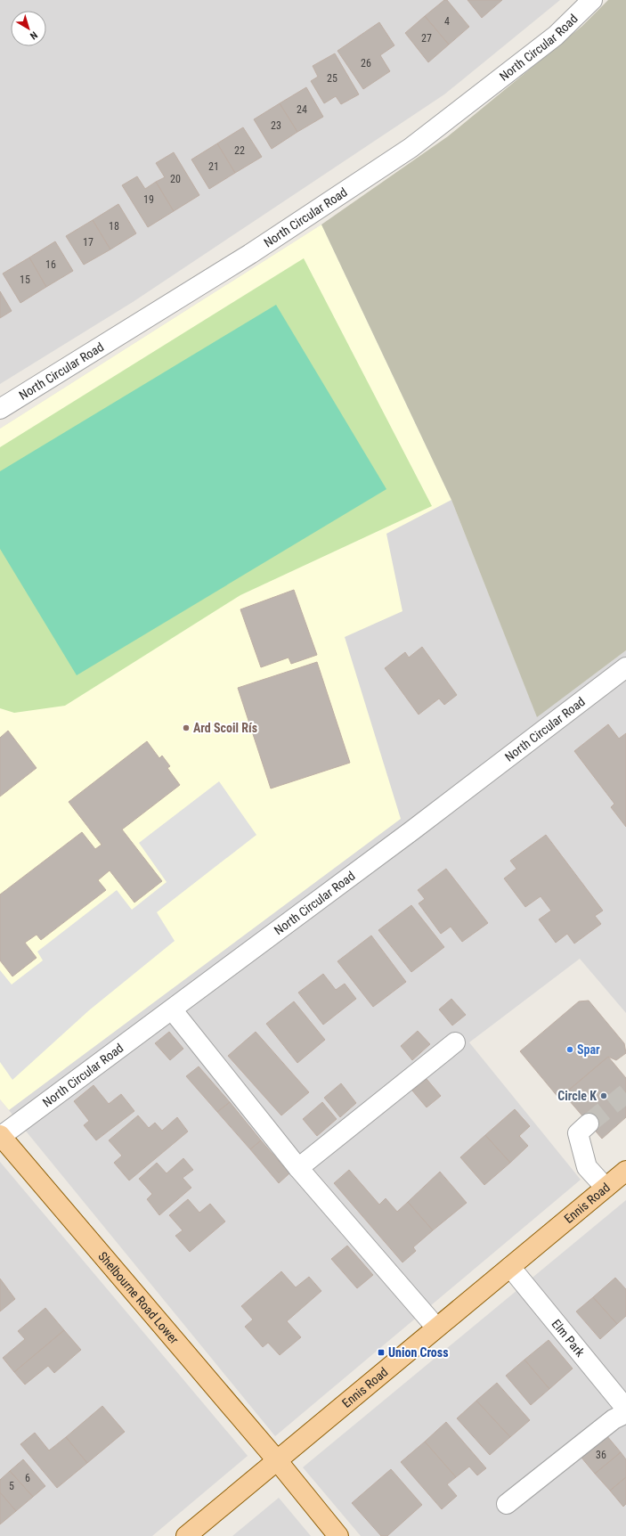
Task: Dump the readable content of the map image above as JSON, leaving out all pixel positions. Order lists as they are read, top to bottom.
{
  "streets": {
    "main road": ["Ennis Road", "Shelbourne Road Lower"],
    "street": ["North Circular Road", "Elm Park"]
  },
  "crossings": [
    ["North Circular Road", "Shelbourne Road Lower"],
    ["Ennis Road", "Shelbourne Road Lower"],
    ["Ennis Road", "Elm Park"]
  ],
  "places": {
    "other": ["Ard Scoil Rís", "Spar", "Circle K"],
    "transit": ["Union Cross"]
  },
  "house_numbers": [
    "4",
    "27",
    "26",
    "25",
    "24",
    "23",
    "22",
    "21",
    "20",
    "19",
    "18",
    "17",
    "16",
    "15",
    "36",
    "6",
    "5"
  ],
  "north": "bottom right"
}
